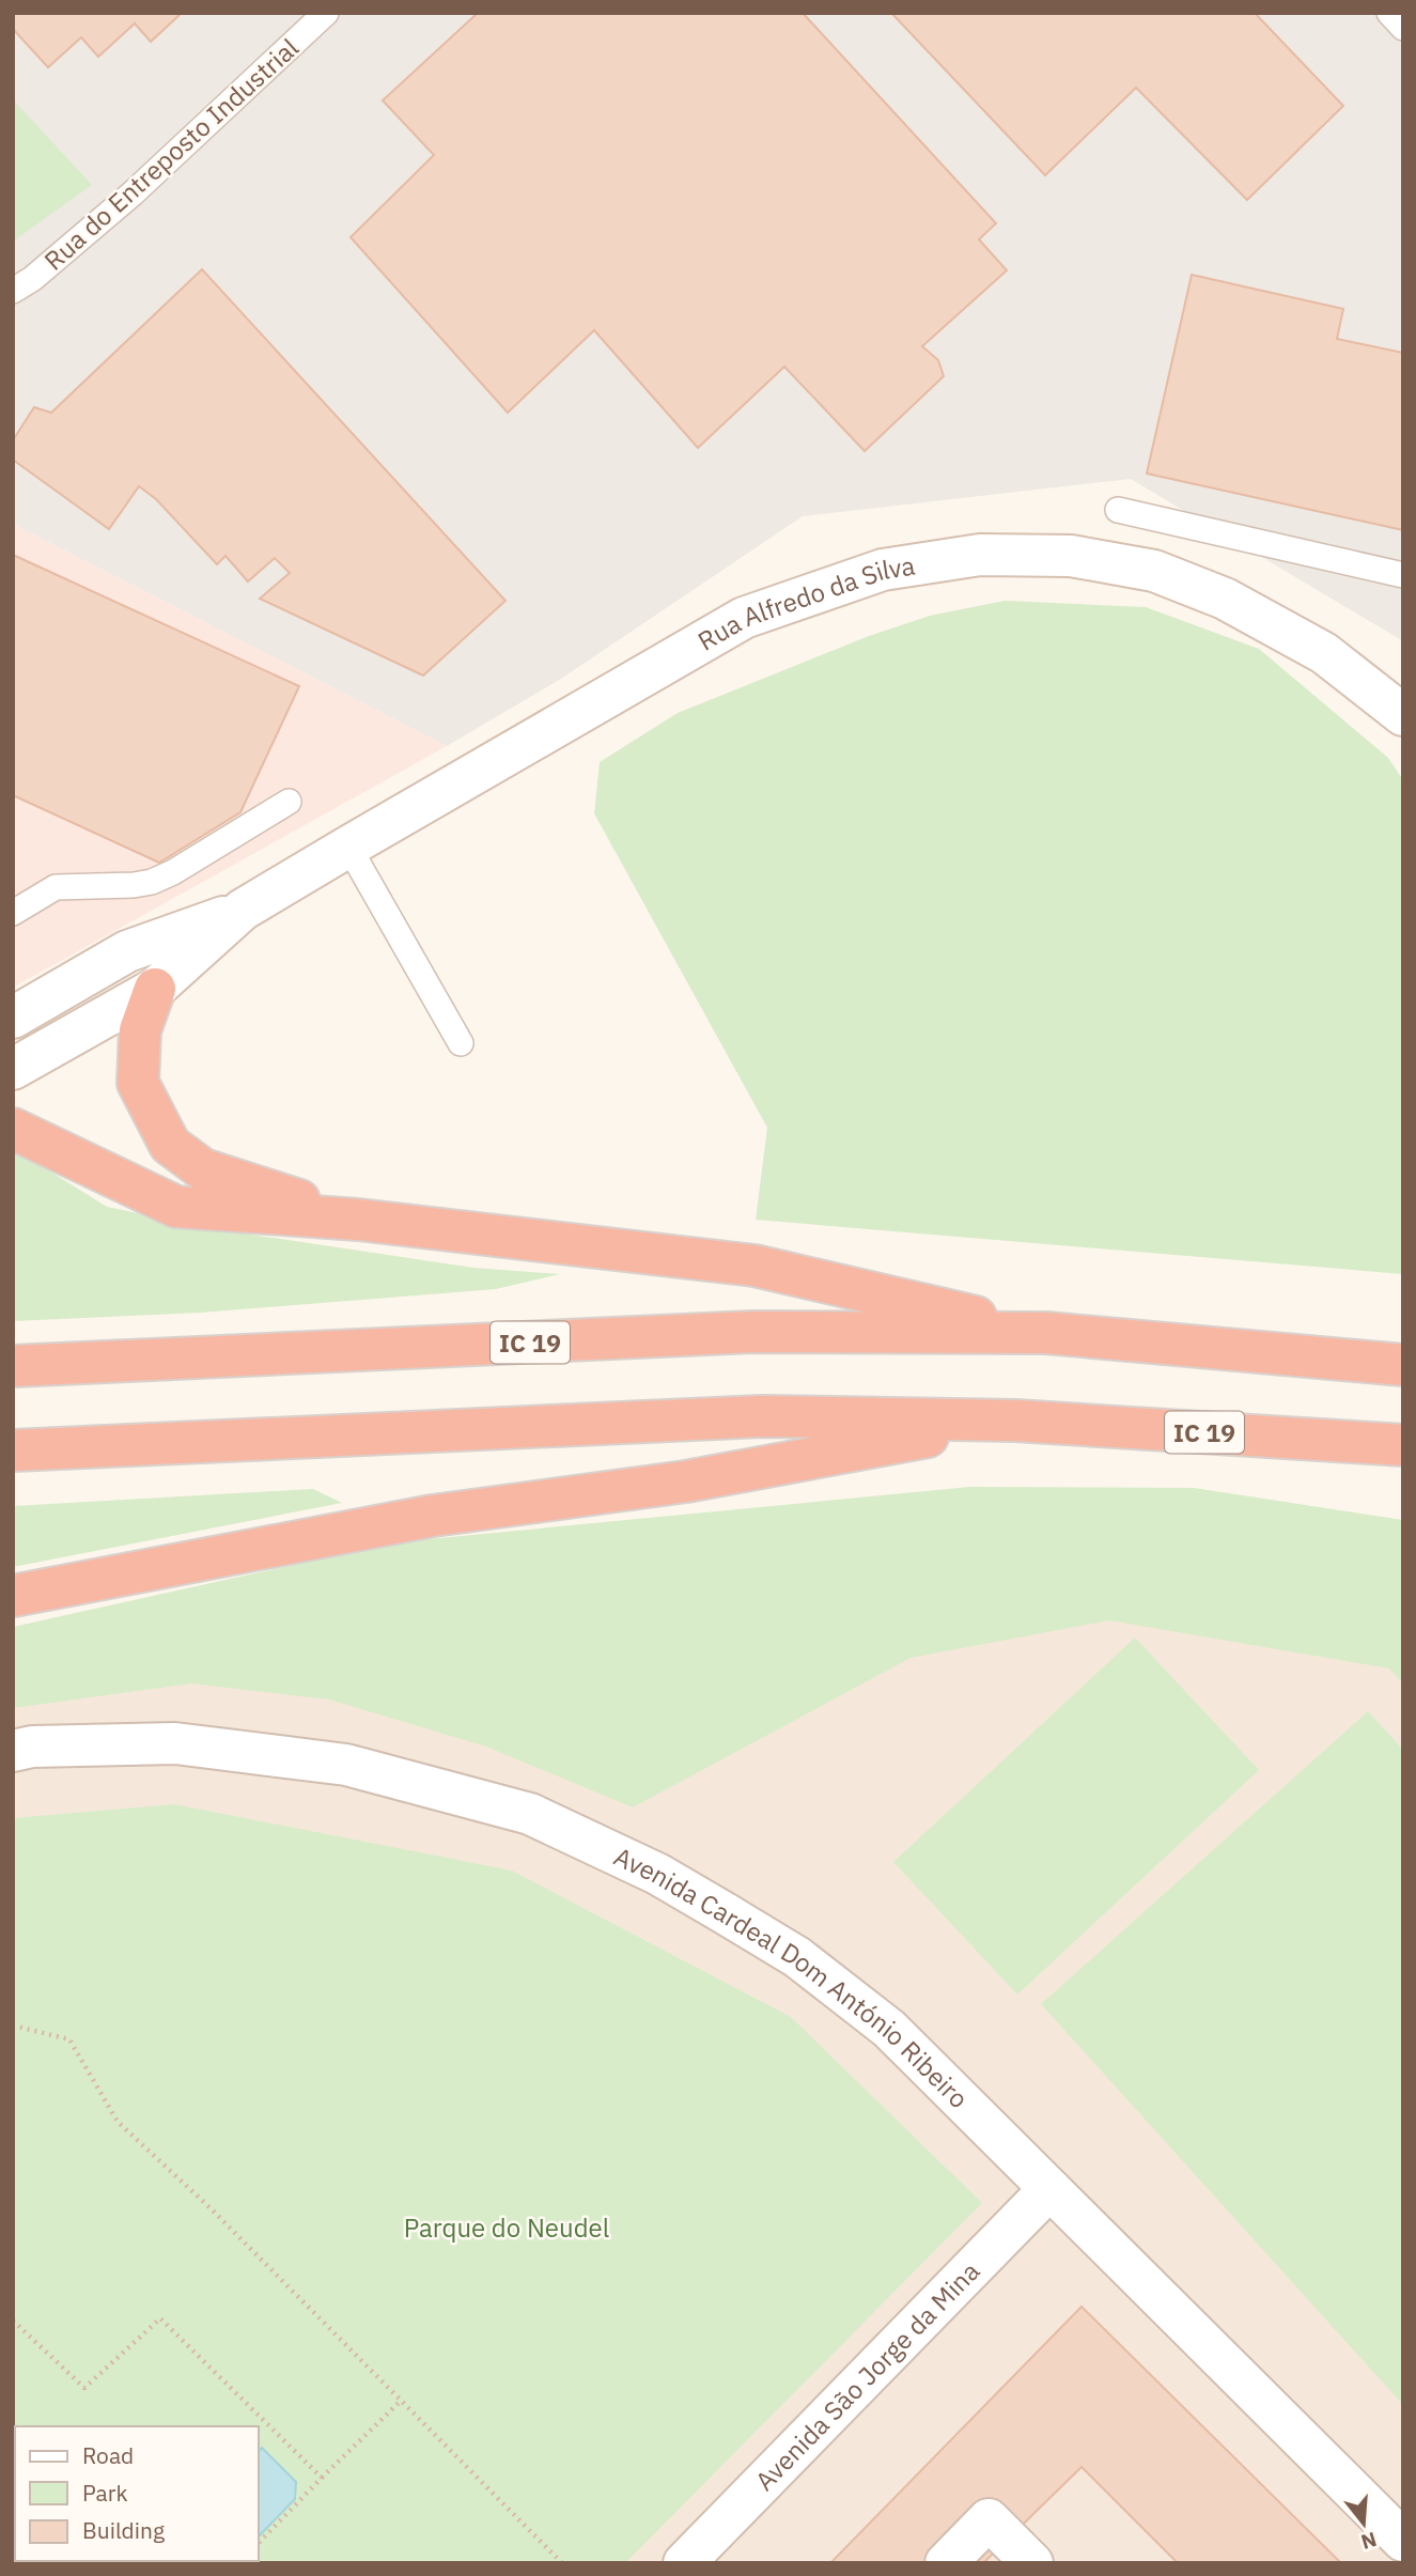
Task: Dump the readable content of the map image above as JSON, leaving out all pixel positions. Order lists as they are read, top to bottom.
{
  "streets": {
    "highway": ["IC 19"],
    "street": ["Rua Alfredo da Silva", "Avenida Cardeal Dom António Ribeiro", "Avenida São Jorge da Mina"],
    "lane": ["Rua do Entreposto Industrial"]
  },
  "crossings": [
    ["Avenida Cardeal Dom António Ribeiro", "Avenida São Jorge da Mina"]
  ],
  "parks": ["Parque do Neudel"],
  "legend": ["Road", "Park", "Building"],
  "north": "bottom"
}
